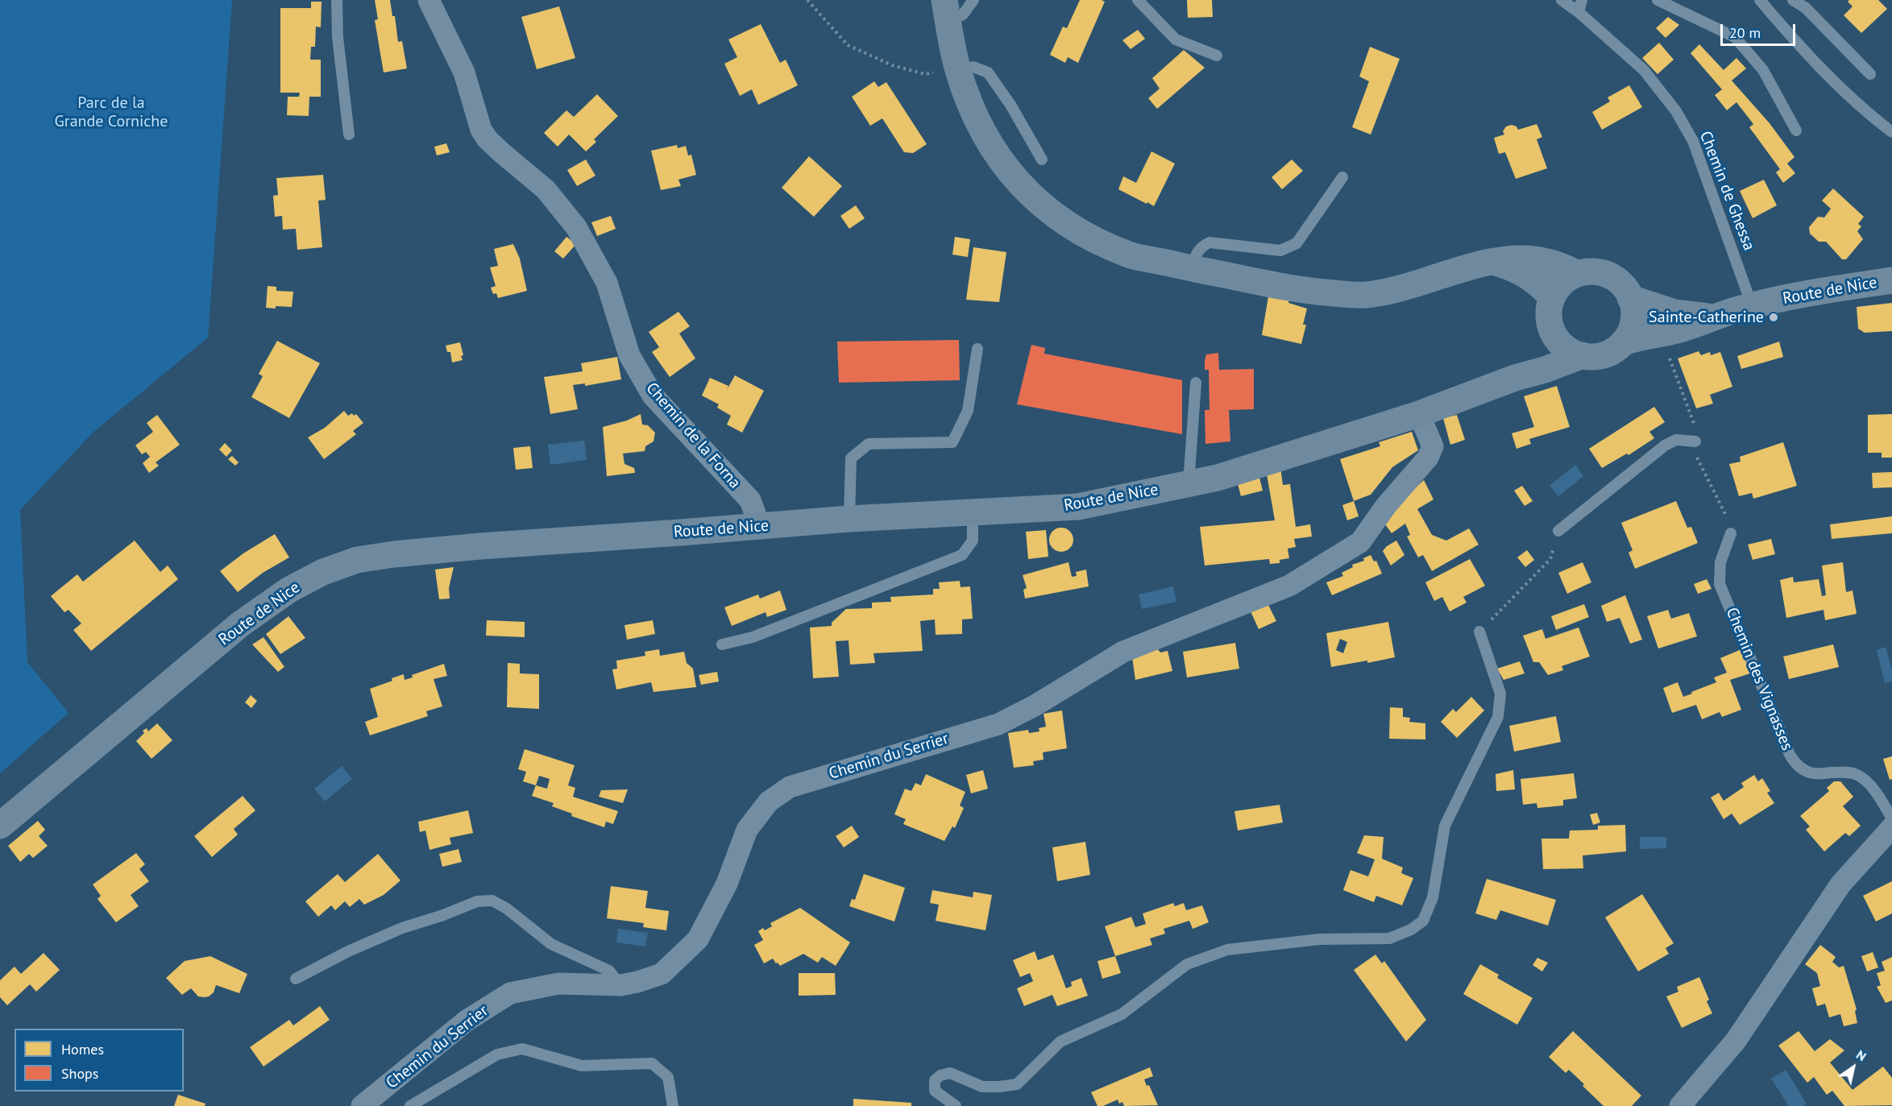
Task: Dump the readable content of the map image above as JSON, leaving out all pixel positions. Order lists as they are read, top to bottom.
{
  "streets": {
    "main road": ["Route de Nice"],
    "street": ["Chemin de la Forna", "Chemin du Serrier"],
    "lane": ["Chemin de Ghessa", "Chemin des Vignasses"]
  },
  "crossings": [
    ["Chemin de Ghessa", "Route de Nice"],
    ["Route de Nice", "Chemin de la Forna"],
    ["Route de Nice", "Chemin du Serrier"]
  ],
  "parks": ["Parc de la Grande Corniche"],
  "places": ["Sainte-Catherine"],
  "legend": ["Homes", "Shops"],
  "scale_bar": "20 m",
  "north": "top right"
}
